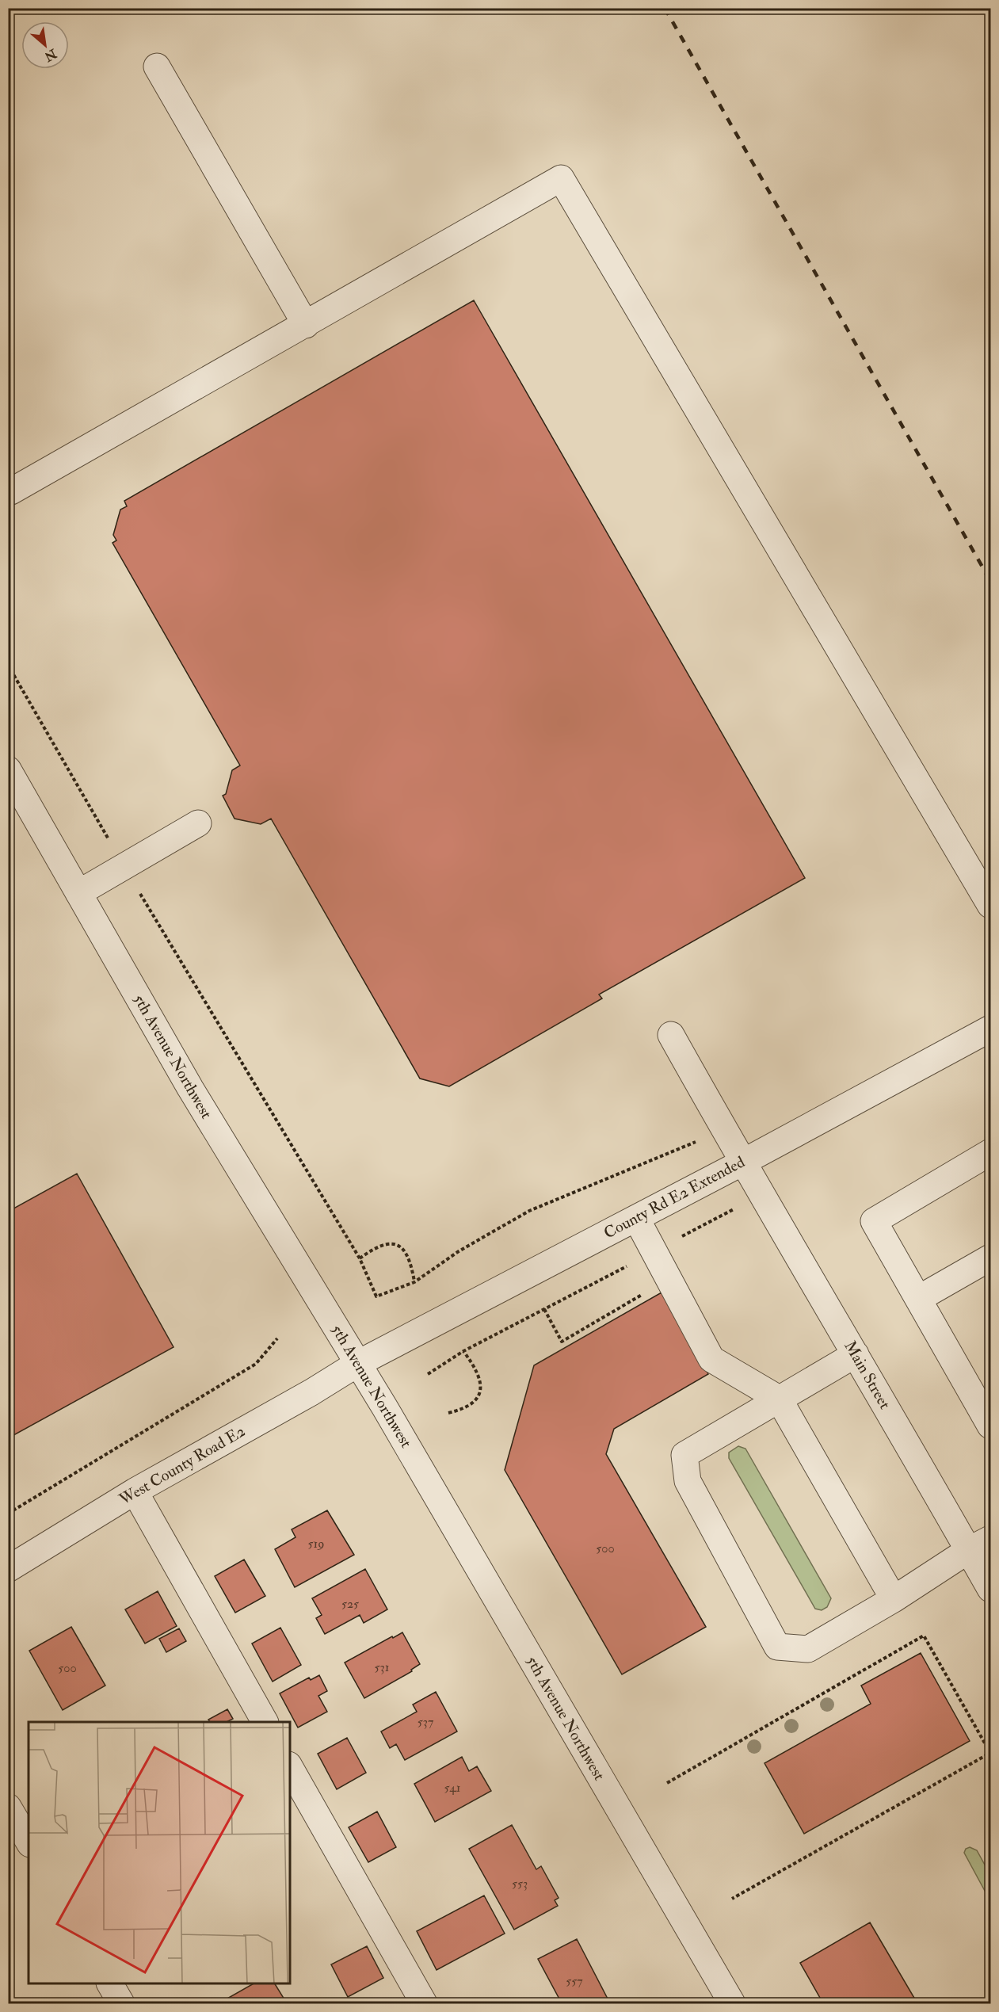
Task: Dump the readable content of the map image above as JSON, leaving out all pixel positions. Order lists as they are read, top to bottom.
{
  "streets": {
    "street": [
      "5th Avenue Northwest",
      "County Rd E2 Extended",
      "Main Street",
      "West County Road E2"
    ]
  },
  "crossings": [
    ["5th Avenue Northwest", "County Rd E2 Extended"],
    ["5th Avenue Northwest", "West County Road E2"],
    ["County Rd E2 Extended", "Main Street"],
    ["County Rd E2 Extended", "West County Road E2"]
  ],
  "house_numbers": [
    "519",
    "500",
    "525",
    "531",
    "500",
    "537",
    "541",
    "553",
    "557"
  ],
  "north": "bottom right"
}
